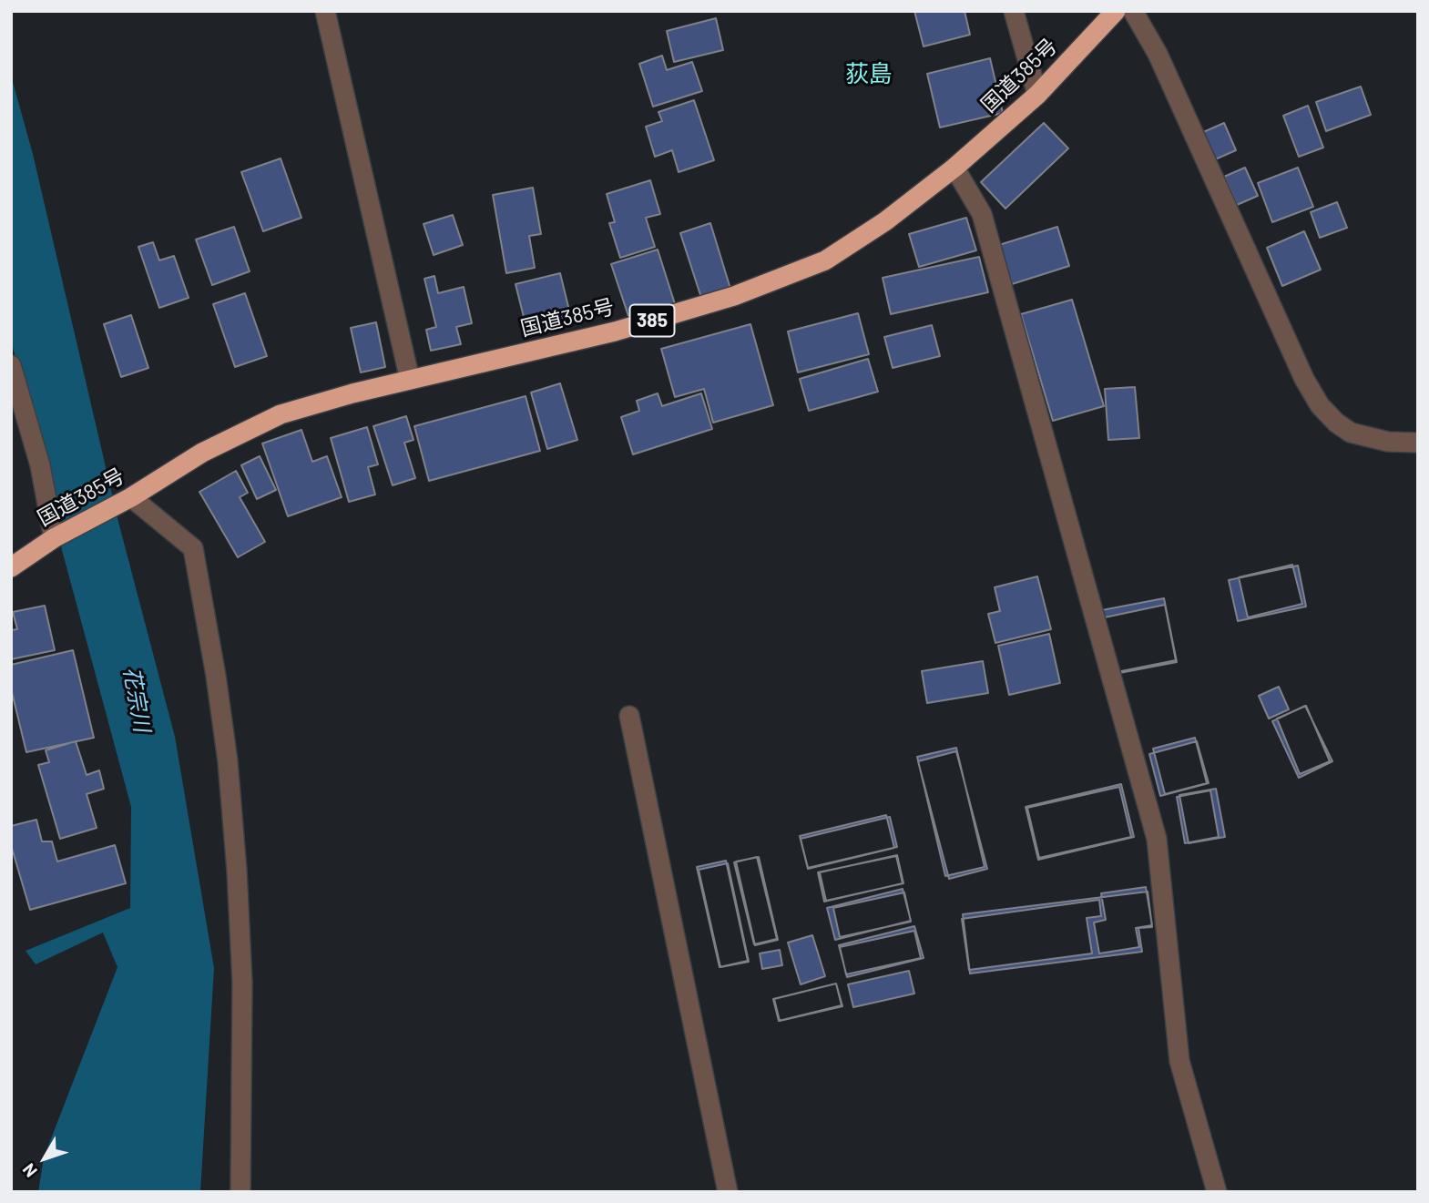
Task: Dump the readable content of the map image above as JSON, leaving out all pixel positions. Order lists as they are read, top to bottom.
{
  "streets": {
    "highway": ["国道385号", "385"]
  },
  "districts": ["荻島"],
  "water": ["花宗川"],
  "north": "bottom left"
}
